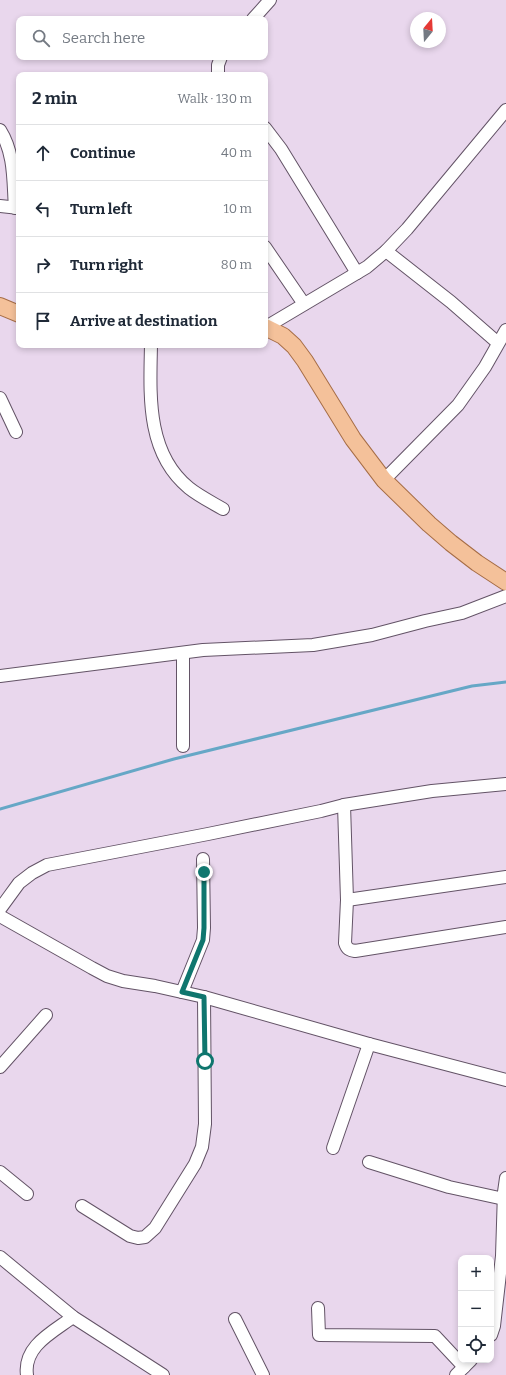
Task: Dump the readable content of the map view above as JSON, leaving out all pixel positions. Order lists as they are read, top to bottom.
{
  "north": "top",
  "page": {
    "search": "Search here",
    "heading": ["2 min", "Walk · 130 m"],
    "list": [
      ["Continue", "40 m"],
      ["Turn left", "10 m"],
      ["Turn right", "80 m"],
      "Arrive at destination"
    ],
    "map_buttons": ["+", "−"]
  }
}
